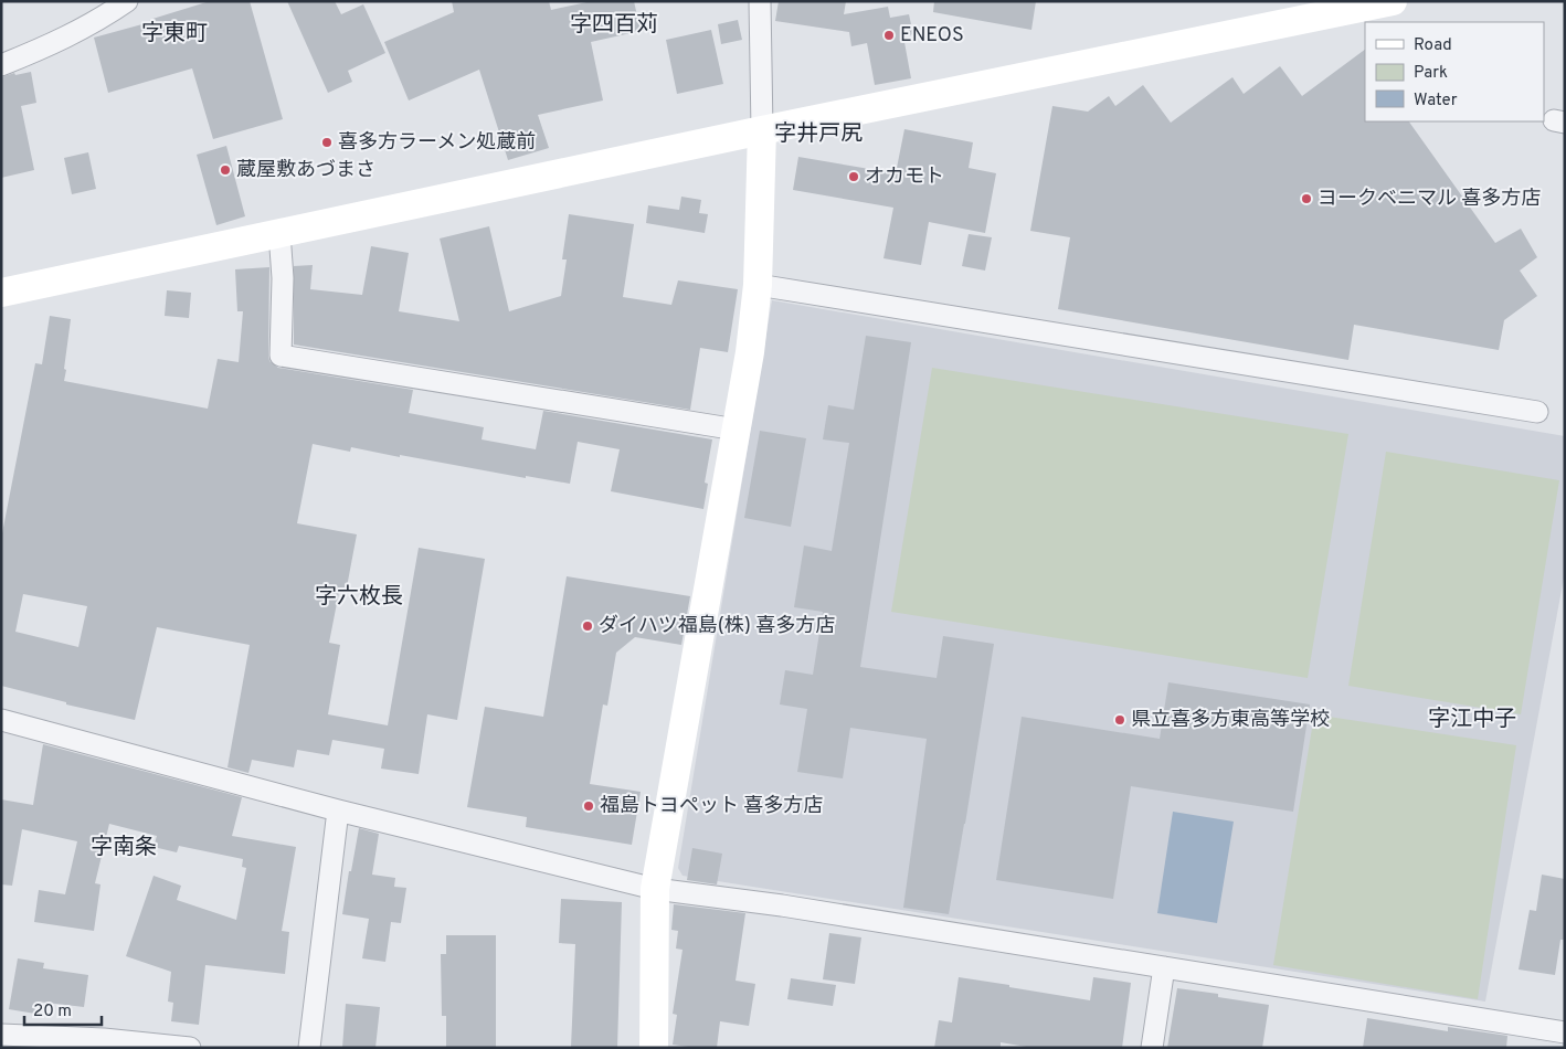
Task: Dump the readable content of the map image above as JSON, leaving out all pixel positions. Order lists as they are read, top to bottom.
{
  "districts": [
    "字四百苅",
    "字東町",
    "字井戸尻",
    "字六枚長",
    "字江中子",
    "字南条"
  ],
  "places": [
    "ENEOS",
    "喜多方ラーメン処蔵前",
    "蔵屋敷あづまさ",
    "オカモト",
    "ヨークベニマル 喜多方店",
    "ダイハツ福島(株) 喜多方店",
    "県立喜多方東高等学校",
    "福島トヨペット 喜多方店"
  ],
  "legend": ["Road", "Park", "Water"],
  "scale_bar": "20 m"
}
